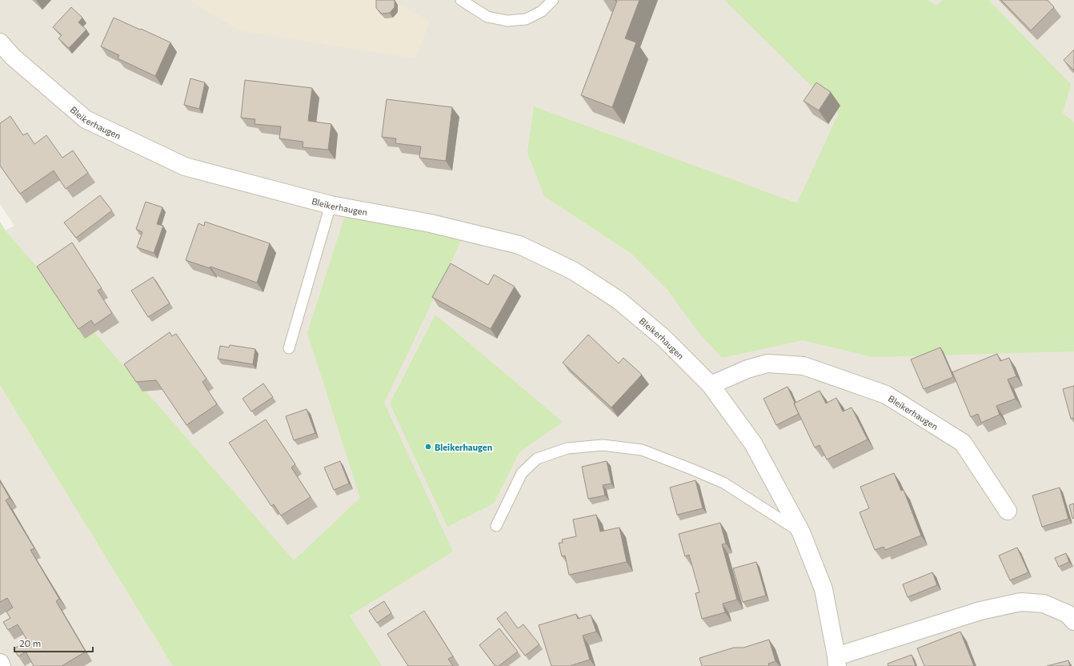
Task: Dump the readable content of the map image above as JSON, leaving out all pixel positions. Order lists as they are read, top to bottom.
{
  "streets": {
    "street": ["Bleikerhaugen"]
  },
  "places": ["Bleikerhaugen"],
  "scale_bar": "20 m"
}
